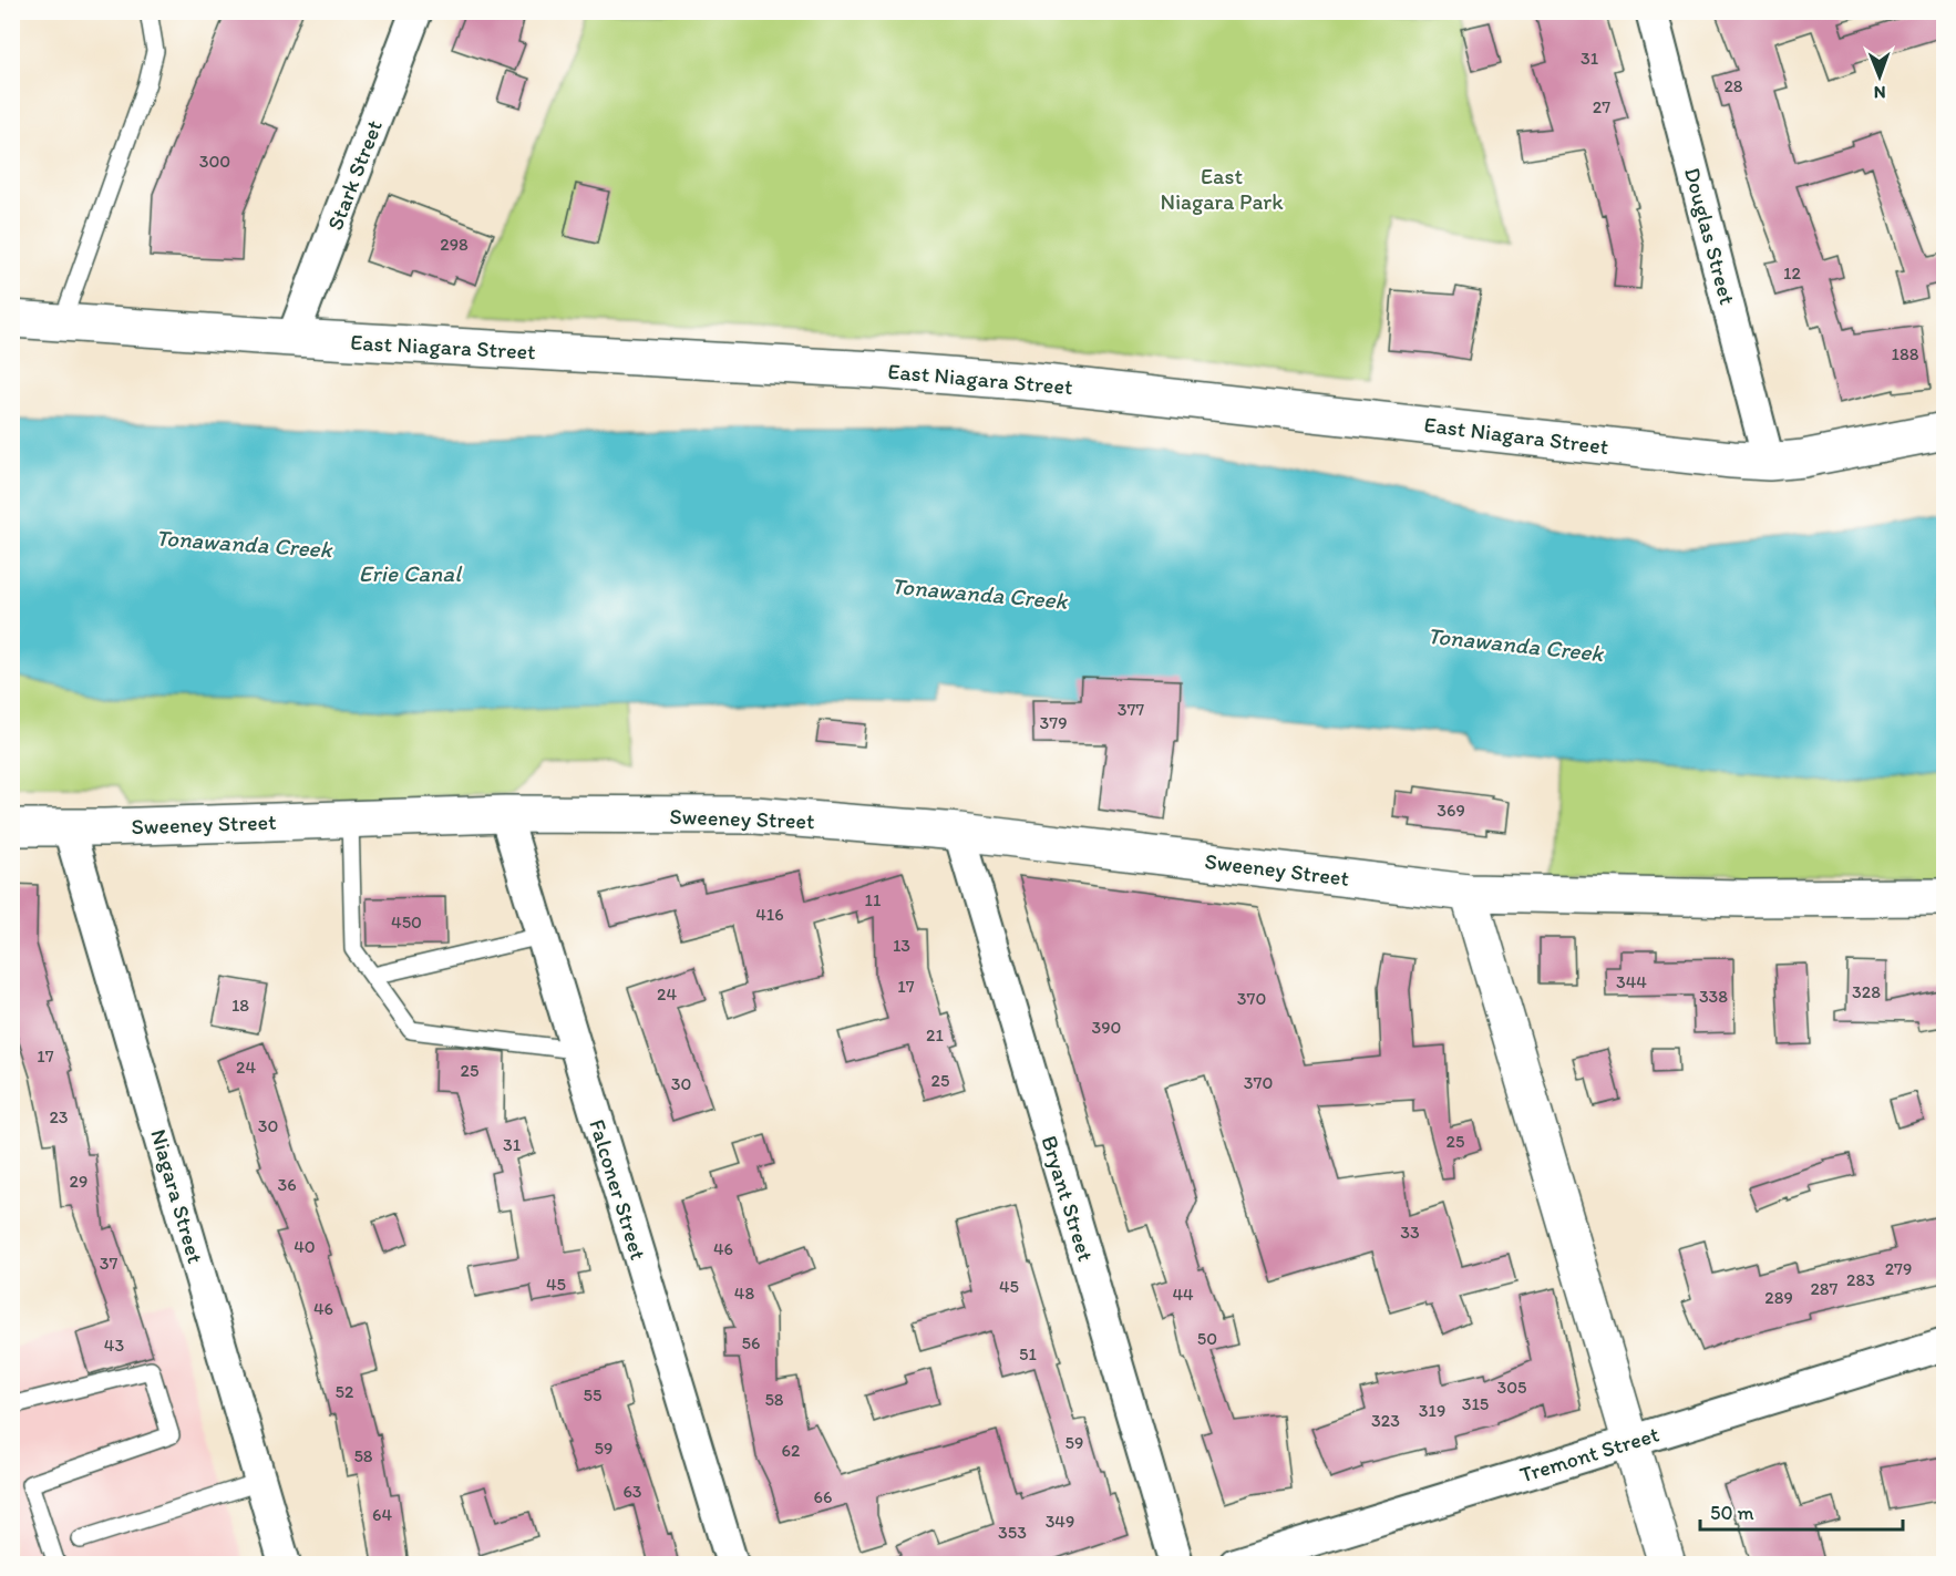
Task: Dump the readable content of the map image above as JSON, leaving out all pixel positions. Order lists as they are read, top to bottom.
{
  "streets": {
    "street": [
      "Stark Street",
      "Douglas Street",
      "East Niagara Street",
      "Sweeney Street",
      "Falconer Street",
      "Niagara Street",
      "Bryant Street",
      "Tremont Street"
    ]
  },
  "crossings": [
    ["Stark Street", "East Niagara Street"],
    ["Douglas Street", "East Niagara Street"],
    ["Sweeney Street", "Falconer Street"],
    ["Sweeney Street", "Niagara Street"],
    ["Sweeney Street", "Bryant Street"]
  ],
  "water": ["Tonawanda Creek", "Erie Canal"],
  "parks": ["East Niagara Park"],
  "house_numbers": [
    "31",
    "28",
    "27",
    "300",
    "298",
    "12",
    "188",
    "377",
    "379",
    "369",
    "11",
    "416",
    "450",
    "13",
    "344",
    "17",
    "328",
    "24",
    "338",
    "370",
    "18",
    "390",
    "21",
    "17",
    "24",
    "25",
    "25",
    "370",
    "30",
    "23",
    "30",
    "25",
    "31",
    "29",
    "36",
    "33",
    "40",
    "46",
    "37",
    "279",
    "283",
    "45",
    "45",
    "287",
    "48",
    "44",
    "289",
    "46",
    "50",
    "56",
    "43",
    "51",
    "305",
    "52",
    "55",
    "58",
    "315",
    "319",
    "323",
    "59",
    "59",
    "62",
    "58",
    "63",
    "66",
    "64",
    "349",
    "353"
  ],
  "scale_bar": "50 m",
  "north": "bottom"
}
